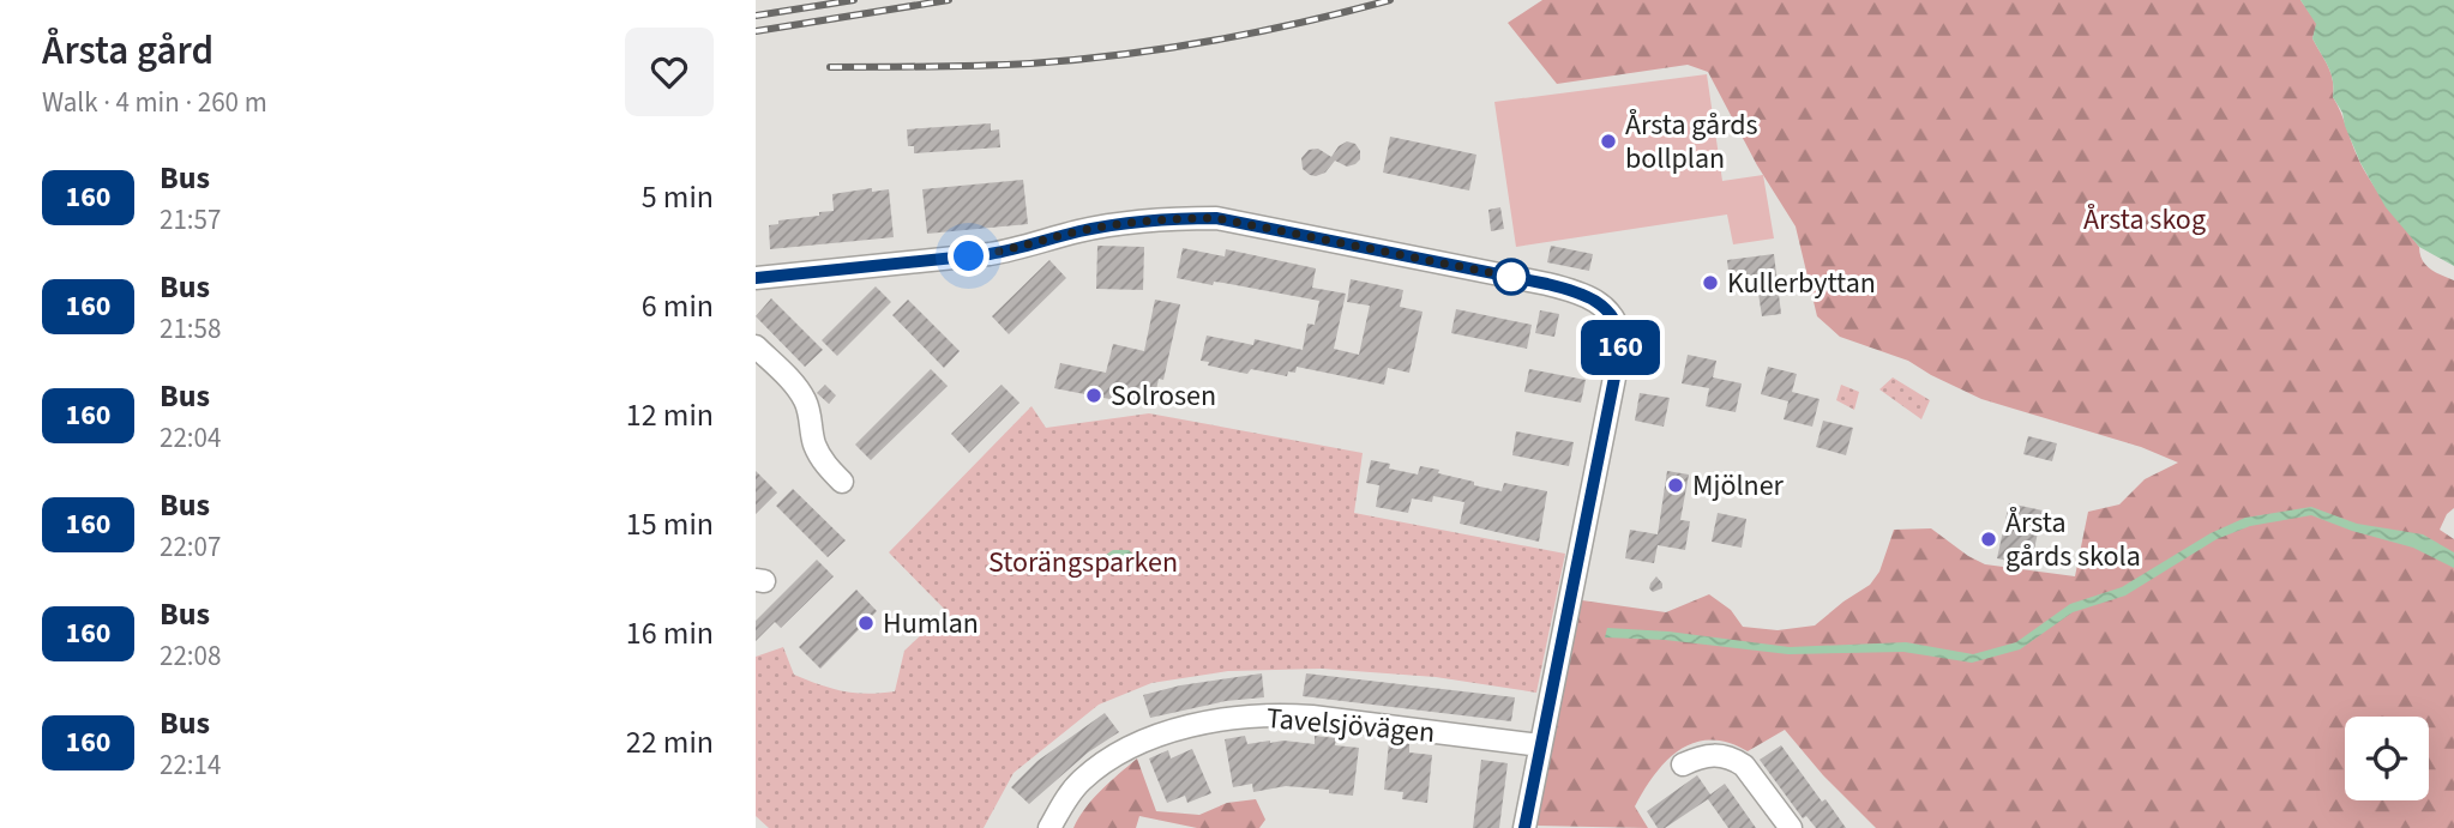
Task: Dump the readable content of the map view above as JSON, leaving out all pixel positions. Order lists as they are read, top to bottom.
{
  "streets": {
    "street": ["Tavelsjövägen"]
  },
  "parks": ["Årsta skog", "Storängsparken"],
  "places": [
    "Årsta gårds bollplan",
    "Kullerbyttan",
    "Solrosen",
    "Mjölner",
    "Årsta gårds skola",
    "Humlan"
  ],
  "lines": ["bus line 160"],
  "page": {
    "heading": ["Årsta gård", "Walk · 4 min · 260 m"],
    "on_map": "160",
    "list": [
      {
        "mark": "160",
        "name": "Bus",
        "note": "21:57",
        "value": "5 min"
      },
      {
        "mark": "160",
        "name": "Bus",
        "note": "21:58",
        "value": "6 min"
      },
      {
        "mark": "160",
        "name": "Bus",
        "note": "22:04",
        "value": "12 min"
      },
      {
        "mark": "160",
        "name": "Bus",
        "note": "22:07",
        "value": "15 min"
      },
      {
        "mark": "160",
        "name": "Bus",
        "note": "22:08",
        "value": "16 min"
      },
      {
        "mark": "160",
        "name": "Bus",
        "note": "22:14",
        "value": "22 min"
      }
    ]
  }
}
